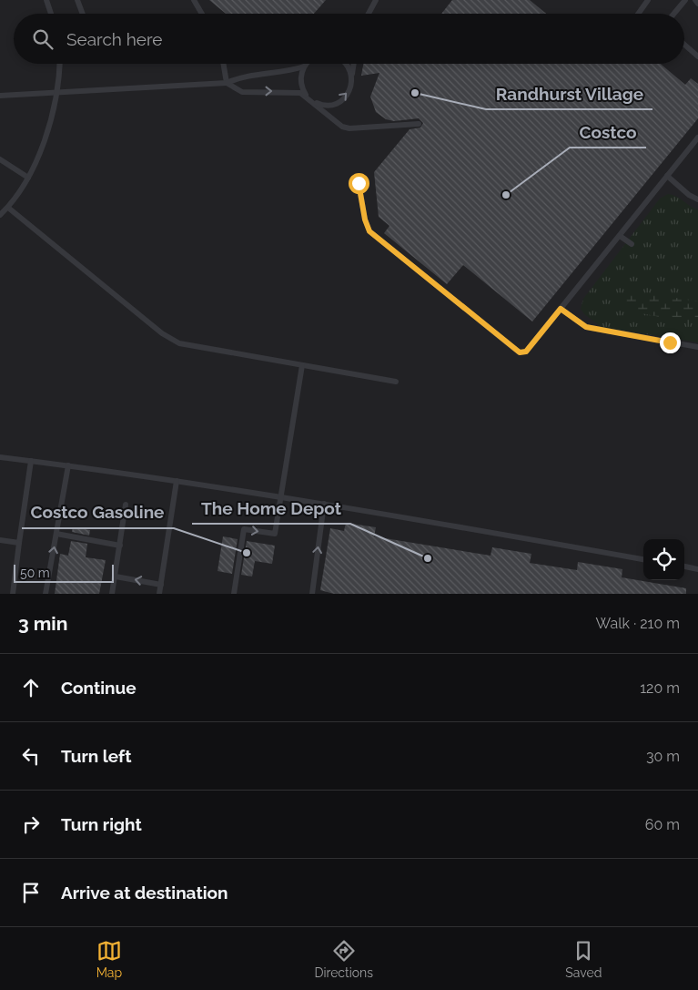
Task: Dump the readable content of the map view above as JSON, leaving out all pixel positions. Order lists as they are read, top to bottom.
{
  "places": [
    "Randhurst Village",
    "Costco",
    "Costco Gasoline",
    "The Home Depot"
  ],
  "scale_bar": "50 m",
  "page": {
    "search": "Search here",
    "scale": "50 m",
    "heading": ["3 min", "Walk · 210 m"],
    "list": [
      ["Continue", "120 m"],
      ["Turn left", "30 m"],
      ["Turn right", "60 m"],
      "Arrive at destination"
    ],
    "nav": ["Map", "Directions", "Saved"]
  }
}
